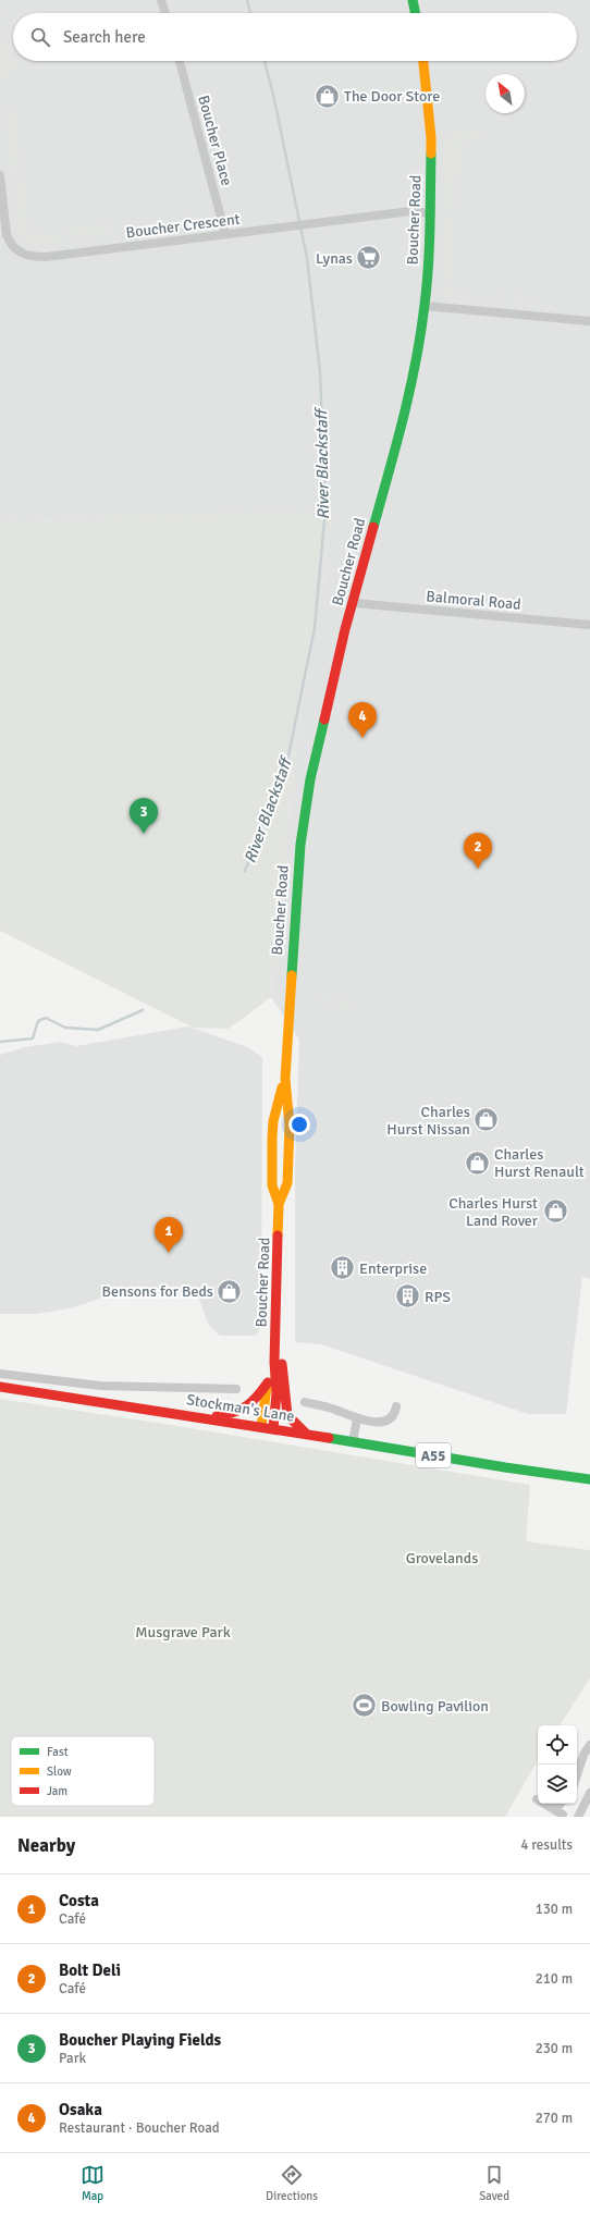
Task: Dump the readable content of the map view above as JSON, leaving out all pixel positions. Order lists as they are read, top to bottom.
{
  "streets": {
    "main road": ["Boucher Road", "Stockman's Lane", "A55"],
    "street": ["Boucher Place", "Boucher Crescent", "Balmoral Road"]
  },
  "crossings": [
    ["Boucher Place", "Boucher Crescent"],
    ["Boucher Road", "Boucher Crescent"],
    ["Boucher Road", "Balmoral Road"],
    ["Boucher Road", "Stockman's Lane"]
  ],
  "water": ["River Blackstaff"],
  "parks": ["Grovelands", "Musgrave Park"],
  "places": {
    "shop": [
      "The Door Store",
      "Charles Hurst Nissan",
      "Charles Hurst Renault",
      "Charles Hurst Land Rover",
      "Bensons for Beds"
    ],
    "supermarket": ["Lynas"],
    "building": ["Enterprise", "RPS"],
    "sports": ["Bowling Pavilion"]
  },
  "legend": ["Fast", "Slow", "Jam"],
  "north": "top left",
  "page": {
    "search": "Search here",
    "pins": [
      "4",
      "3",
      "2",
      "1"
    ],
    "heading": ["Nearby", "4 results"],
    "list": [
      {
        "mark": "1",
        "name": "Costa",
        "note": "Café",
        "value": "130 m"
      },
      {
        "mark": "2",
        "name": "Bolt Deli",
        "note": "Café",
        "value": "210 m"
      },
      {
        "mark": "3",
        "name": "Boucher Playing Fields",
        "note": "Park",
        "value": "230 m"
      },
      {
        "mark": "4",
        "name": "Osaka",
        "note": "Restaurant · Boucher Road",
        "value": "270 m"
      }
    ],
    "nav": ["Map", "Directions", "Saved"]
  }
}
